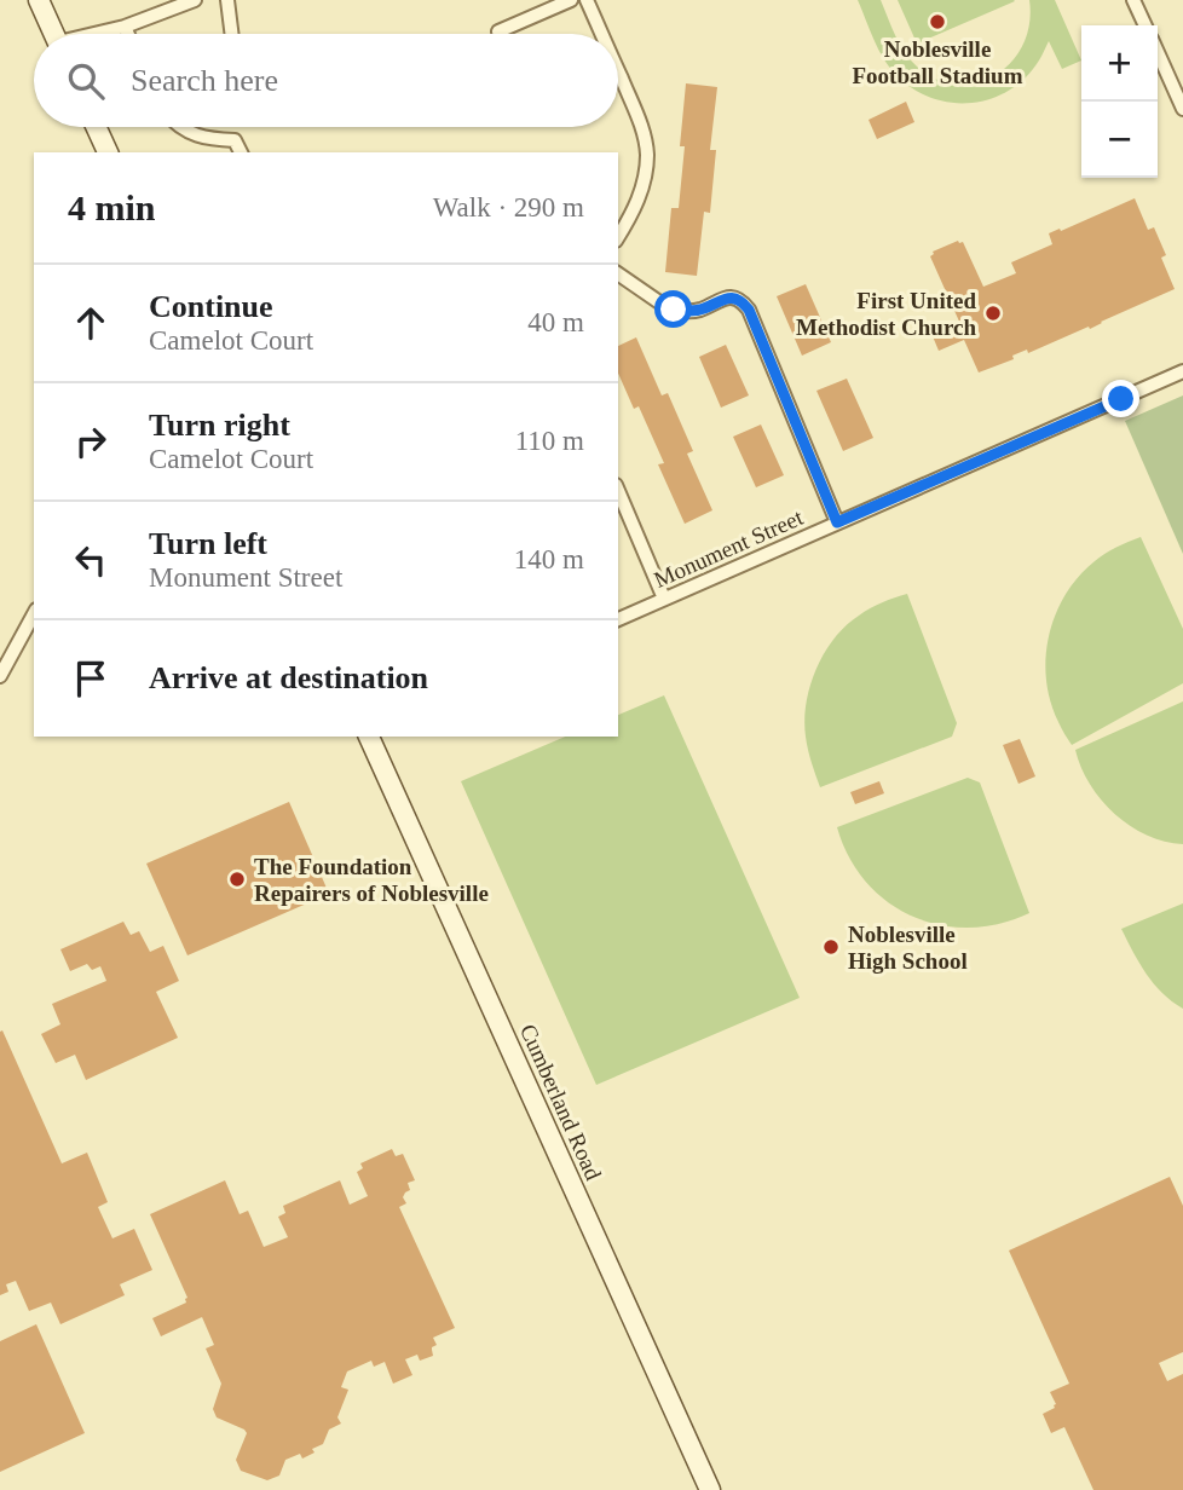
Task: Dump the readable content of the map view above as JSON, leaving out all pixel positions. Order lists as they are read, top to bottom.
{
  "streets": {
    "street": ["Monument Street", "Cumberland Road"]
  },
  "places": [
    "Noblesville Football Stadium",
    "First United Methodist Church",
    "The Foundation Repairers of Noblesville",
    "Noblesville High School"
  ],
  "page": {
    "map_buttons": ["+", "−"],
    "search": "Search here",
    "heading": ["4 min", "Walk · 290 m"],
    "list": [
      ["Continue", "Camelot Court", "40 m"],
      ["Turn right", "Camelot Court", "110 m"],
      ["Turn left", "Monument Street", "140 m"],
      "Arrive at destination"
    ]
  }
}
